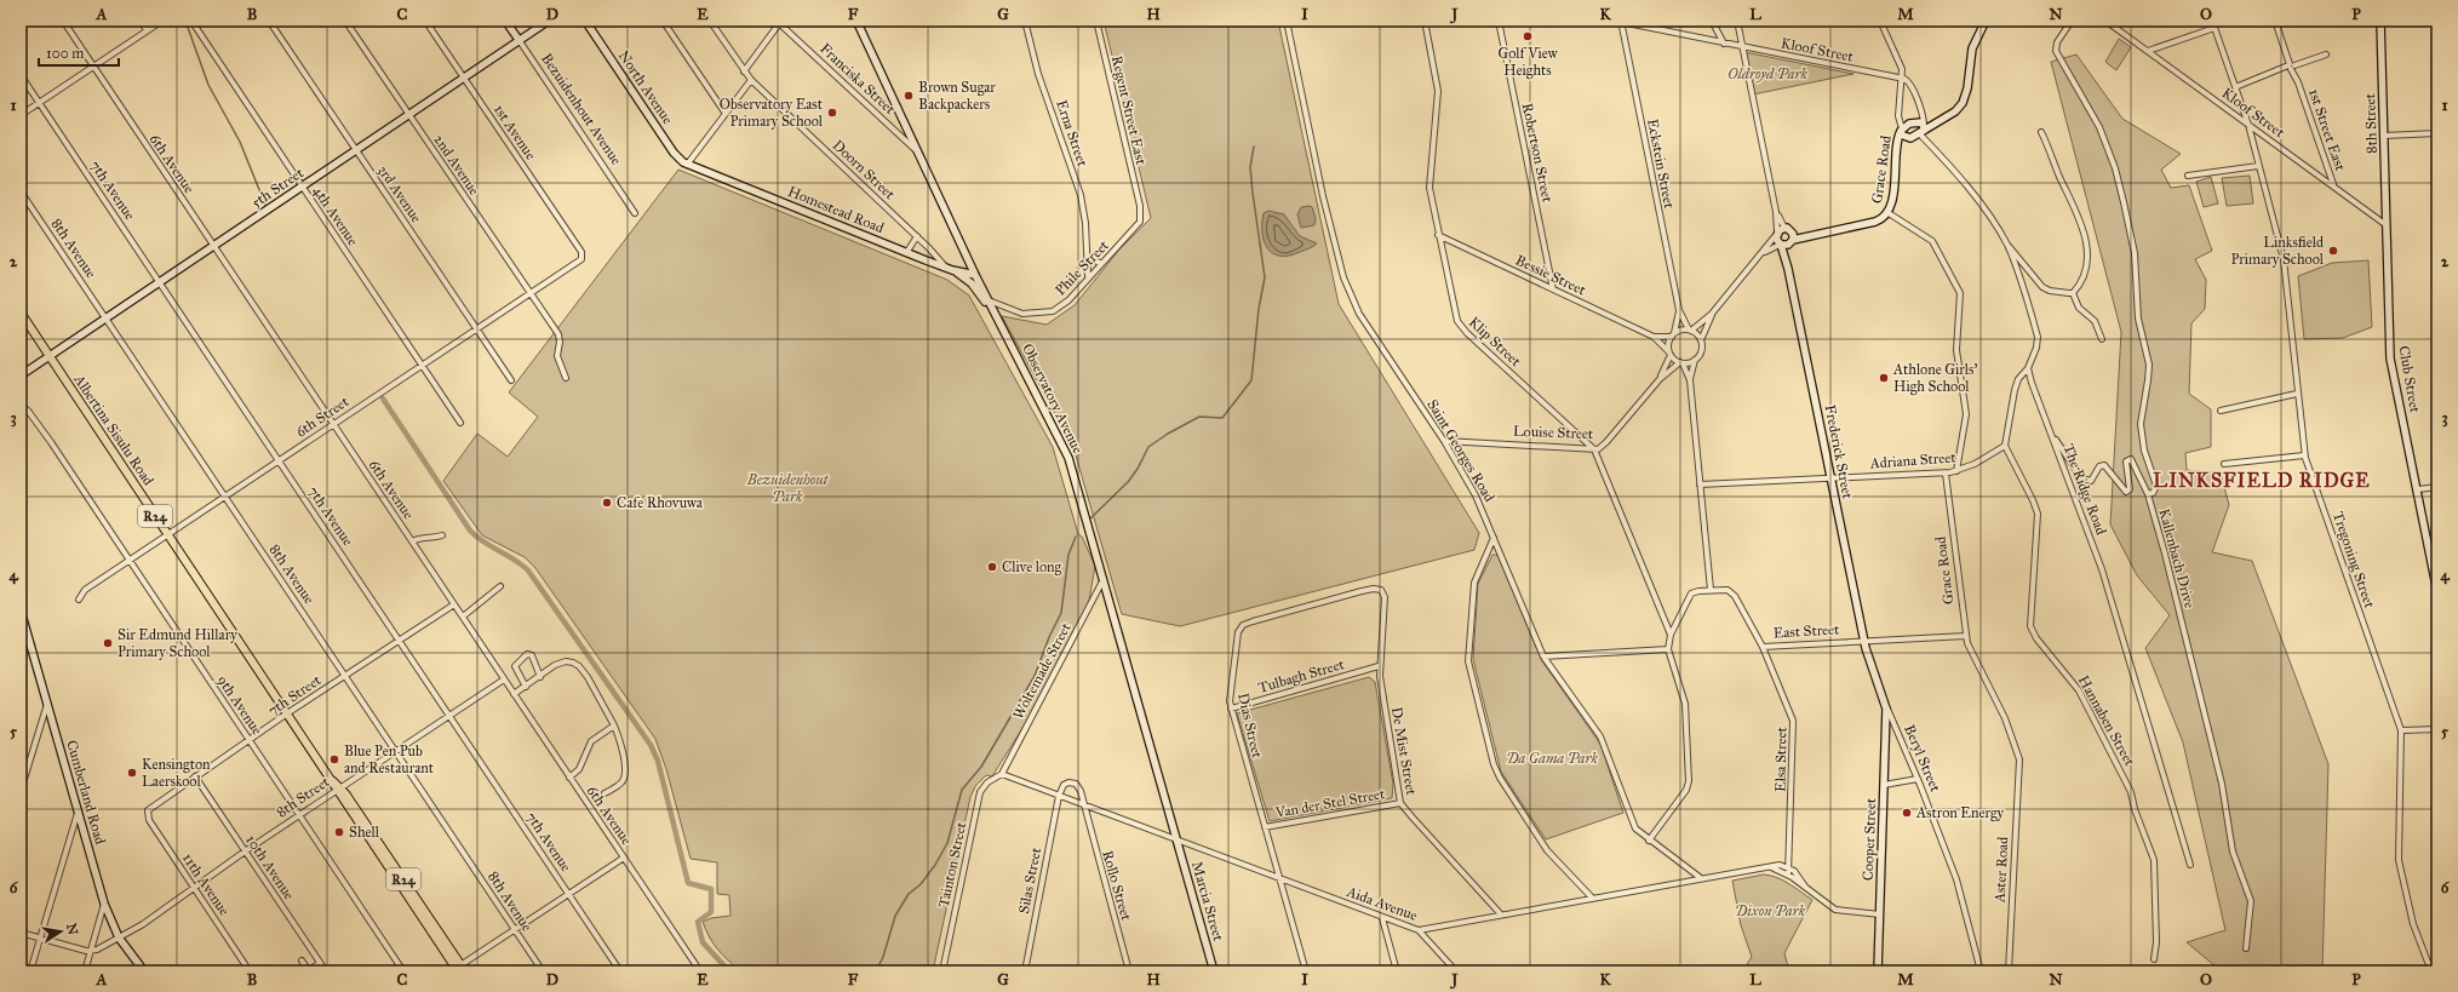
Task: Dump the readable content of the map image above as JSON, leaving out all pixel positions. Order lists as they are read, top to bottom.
{
  "streets": {
    "main road": [
      "North Avenue",
      "Bezuidenhout Avenue",
      "8th Street",
      "Grace Road",
      "5th Street",
      "Homestead Road",
      "Club Street",
      "Observatory Avenue",
      "Albertina Sisulu Road",
      "Frederick Street",
      "R24",
      "Beryl Street",
      "Cumberland Road",
      "Cooper Street",
      "Marcia Street"
    ],
    "street": [
      "Kloof Street",
      "Franciska Street",
      "Regent Street East",
      "1st Street East",
      "1st Avenue",
      "Erna Street",
      "Robertson Street",
      "6th Avenue",
      "Eckstein Street",
      "2nd Avenue",
      "Doorn Street",
      "7th Avenue",
      "3rd Avenue",
      "4th Avenue",
      "8th Avenue",
      "Phile Street",
      "Bessie Street",
      "Klip Street",
      "6th Street",
      "Louise Street",
      "Saint Georges Road",
      "Adriana Street",
      "The Ridge Road",
      "Kallenbach Drive",
      "Tregoning Street",
      "East Street",
      "Woltemade Street",
      "Tulbagh Street",
      "7th Street",
      "9th Avenue",
      "Hannaben Street",
      "Dias Street",
      "De Mist Street",
      "Elsa Street",
      "Van der Stel Street",
      "Tainton Street",
      "10th Avenue",
      "Aster Road",
      "Silas Street",
      "11th Avenue",
      "Rollo Street",
      "Aida Avenue"
    ]
  },
  "crossings": [
    ["Kloof Street", "8th Street"],
    ["Kloof Street", "1st Street East"],
    ["Kloof Street", "Eckstein Street"],
    ["Kloof Street", "Grace Road"],
    ["Kloof Street", "Club Street"],
    ["Kloof Street", "Tregoning Street"],
    ["Franciska Street", "Observatory Avenue"],
    ["North Avenue", "Homestead Road"],
    ["Bezuidenhout Avenue", "5th Street"],
    ["Regent Street East", "Phile Street"],
    ["8th Street", "6th Avenue"],
    ["8th Street", "7th Avenue"],
    ["8th Street", "8th Avenue"],
    ["8th Street", "Club Street"],
    ["8th Street", "Albertina Sisulu Road"],
    ["8th Street", "9th Avenue"],
    ["8th Street", "Cumberland Road"],
    ["8th Street", "10th Avenue"],
    ["8th Street", "11th Avenue"],
    ["1st Avenue", "5th Street"],
    ["1st Avenue", "6th Street"],
    ["Erna Street", "Phile Street"],
    ["Robertson Street", "Bessie Street"],
    ["6th Avenue", "5th Street"],
    ["6th Avenue", "6th Street"],
    ["6th Avenue", "7th Street"],
    ["Eckstein Street", "Bessie Street"],
    ["Eckstein Street", "Louise Street"],
    ["2nd Avenue", "5th Street"],
    ["2nd Avenue", "6th Street"],
    ["Doorn Street", "Homestead Road"],
    ["Grace Road", "Adriana Street"],
    ["Grace Road", "East Street"],
    ["Grace Road", "Aster Road"],
    ["5th Street", "7th Avenue"],
    ["5th Street", "3rd Avenue"],
    ["5th Street", "4th Avenue"],
    ["5th Street", "8th Avenue"],
    ["5th Street", "Albertina Sisulu Road"],
    ["7th Avenue", "6th Street"],
    ["7th Avenue", "7th Street"],
    ["3rd Avenue", "6th Street"],
    ["Homestead Road", "Observatory Avenue"],
    ["4th Avenue", "6th Street"],
    ["8th Avenue", "6th Street"],
    ["8th Avenue", "7th Street"],
    ["Phile Street", "Observatory Avenue"],
    ["Bessie Street", "Klip Street"],
    ["Bessie Street", "Louise Street"],
    ["Klip Street", "Louise Street"],
    ["Observatory Avenue", "Woltemade Street"],
    ["Observatory Avenue", "Marcia Street"],
    ["Observatory Avenue", "Aida Avenue"],
    ["6th Street", "Albertina Sisulu Road"],
    ["6th Street", "9th Avenue"],
    ["Albertina Sisulu Road", "7th Street"],
    ["Louise Street", "Saint Georges Road"],
    ["Saint Georges Road", "Aida Avenue"],
    ["Frederick Street", "Adriana Street"],
    ["Frederick Street", "East Street"],
    ["Frederick Street", "Beryl Street"],
    ["Adriana Street", "Hannaben Street"],
    ["East Street", "Beryl Street"],
    ["East Street", "Elsa Street"],
    ["East Street", "Aster Road"],
    ["Woltemade Street", "Tainton Street"],
    ["Woltemade Street", "Aida Avenue"],
    ["Tulbagh Street", "Dias Street"],
    ["Tulbagh Street", "De Mist Street"],
    ["7th Street", "9th Avenue"],
    ["7th Street", "10th Avenue"],
    ["7th Street", "11th Avenue"],
    ["Dias Street", "De Mist Street"],
    ["Dias Street", "Van der Stel Street"],
    ["Dias Street", "Aida Avenue"],
    ["De Mist Street", "Van der Stel Street"],
    ["De Mist Street", "Aida Avenue"],
    ["Beryl Street", "Cooper Street"],
    ["Elsa Street", "Aida Avenue"],
    ["Tainton Street", "Aida Avenue"],
    ["Silas Street", "Aida Avenue"],
    ["Rollo Street", "Aida Avenue"],
    ["Marcia Street", "Aida Avenue"]
  ],
  "districts": ["LINKSFIELD RIDGE"],
  "parks": [
    "Oldroyd Park",
    "Bezuidenhout Park",
    "Da Gama Park",
    "Dixon Park"
  ],
  "places": [
    "Golf View Heights",
    "Brown Sugar Backpackers",
    "Observatory East Primary School",
    "Linksfield Primary School",
    "Athlone Girls' High School",
    "Cafe Rhovuwa",
    "Clive long",
    "Sir Edmund Hillary Primary School",
    "Blue Pen Pub and Restaurant",
    "Kensington Laerskool",
    "Astron Energy",
    "Shell"
  ],
  "scale_bar": "100 m",
  "north": "right",
  "grid": {
    "columns": [
      "A",
      "B",
      "C",
      "D",
      "E",
      "F",
      "G",
      "H",
      "I",
      "J",
      "K",
      "L",
      "M",
      "N",
      "O",
      "P"
    ],
    "rows": [
      "1",
      "2",
      "3",
      "4",
      "5",
      "6"
    ]
  }
}
